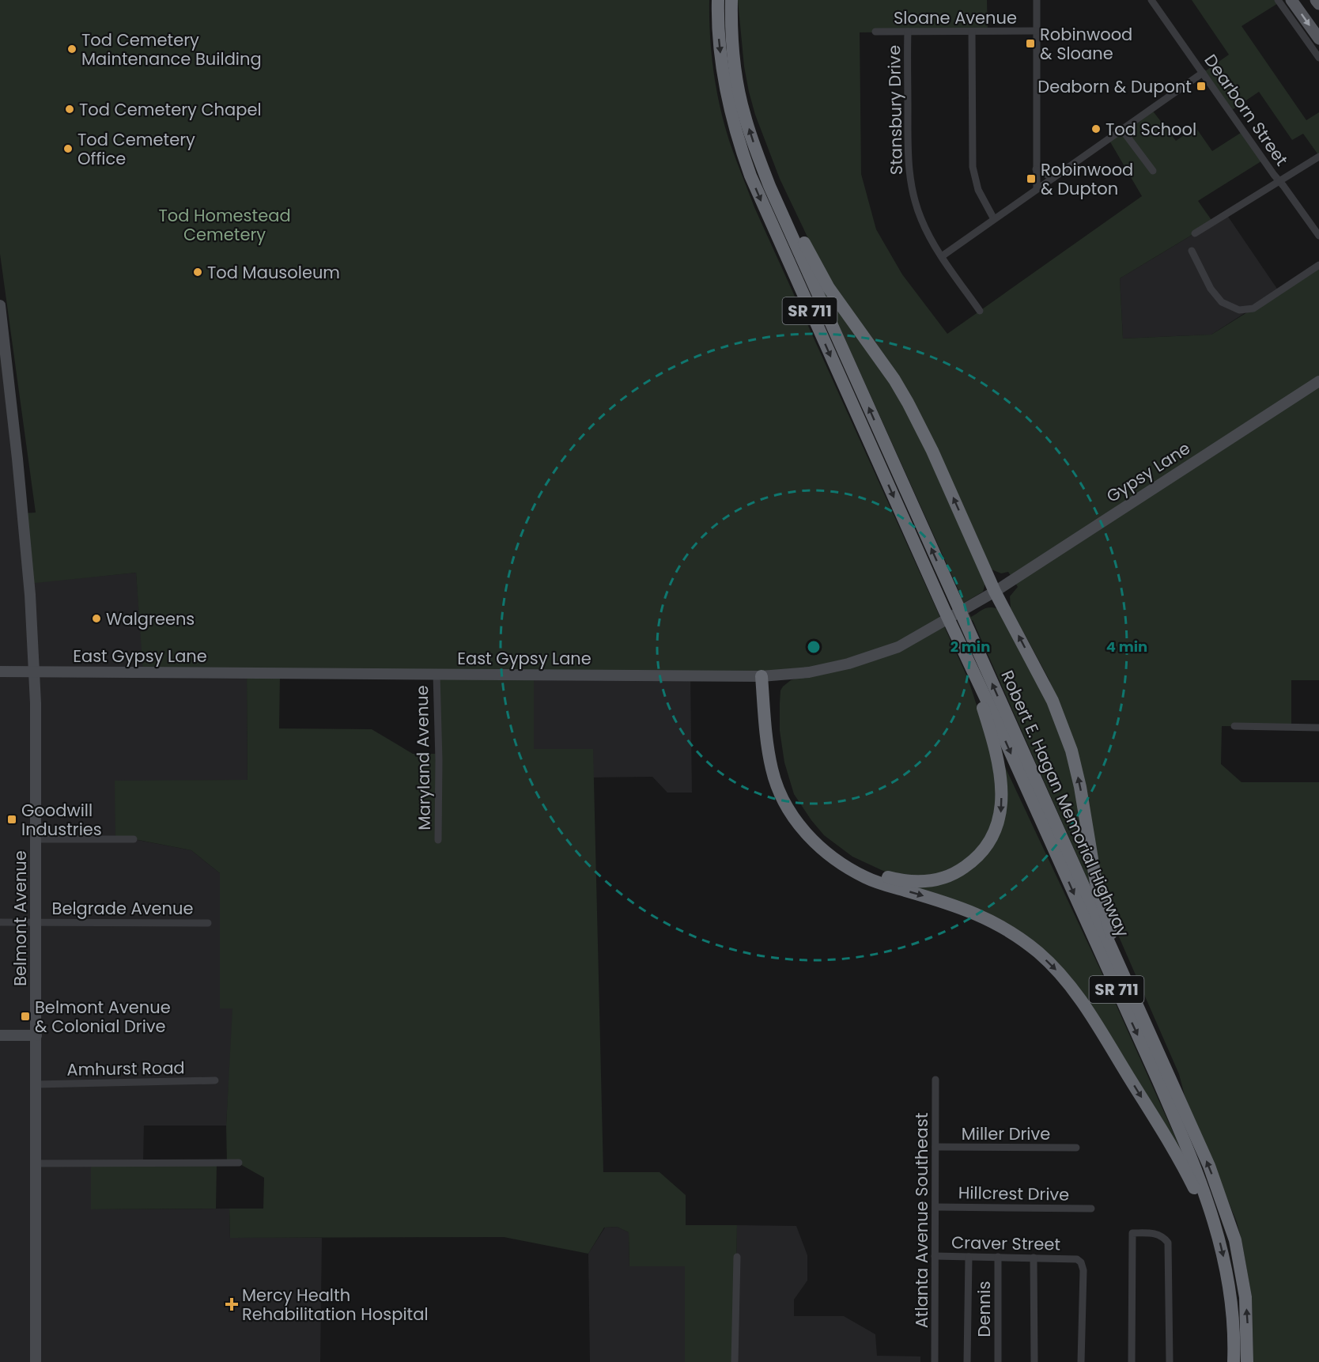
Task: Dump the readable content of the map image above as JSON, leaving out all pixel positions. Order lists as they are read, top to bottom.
{
  "streets": {
    "highway": ["SR 711", "Robert E. Hagan Memorial Highway"],
    "main road": ["Gypsy Lane", "East Gypsy Lane", "Belmont Avenue"],
    "street": [
      "Sloane Avenue",
      "Stansbury Drive",
      "Dearborn Street",
      "Maryland Avenue",
      "Belgrade Avenue",
      "Amhurst Road",
      "Miller Drive",
      "Hillcrest Drive",
      "Atlanta Avenue Southeast",
      "Craver Street",
      "Dennis"
    ]
  },
  "crossings": [
    ["Sloane Avenue", "Stansbury Drive"],
    ["Gypsy Lane", "East Gypsy Lane"],
    ["East Gypsy Lane", "Maryland Avenue"],
    ["East Gypsy Lane", "Belmont Avenue"],
    ["Belgrade Avenue", "Belmont Avenue"],
    ["Belmont Avenue", "Amhurst Road"],
    ["Miller Drive", "Atlanta Avenue Southeast"],
    ["Hillcrest Drive", "Atlanta Avenue Southeast"],
    ["Atlanta Avenue Southeast", "Craver Street"],
    ["Craver Street", "Dennis"]
  ],
  "parks": ["Tod Homestead Cemetery"],
  "places": {
    "transit": [
      "Robinwood & Sloane",
      "Deaborn & Dupont",
      "Robinwood & Dupton",
      "Goodwill Industries",
      "Belmont Avenue & Colonial Drive"
    ],
    "other": [
      "Tod Cemetery Maintenance Building",
      "Tod Cemetery Chapel",
      "Tod School",
      "Tod Cemetery Office",
      "Tod Mausoleum",
      "Walgreens"
    ],
    "health": ["Mercy Health Rehabilitation Hospital"]
  },
  "rings": ["2 min", "4 min"]
}
